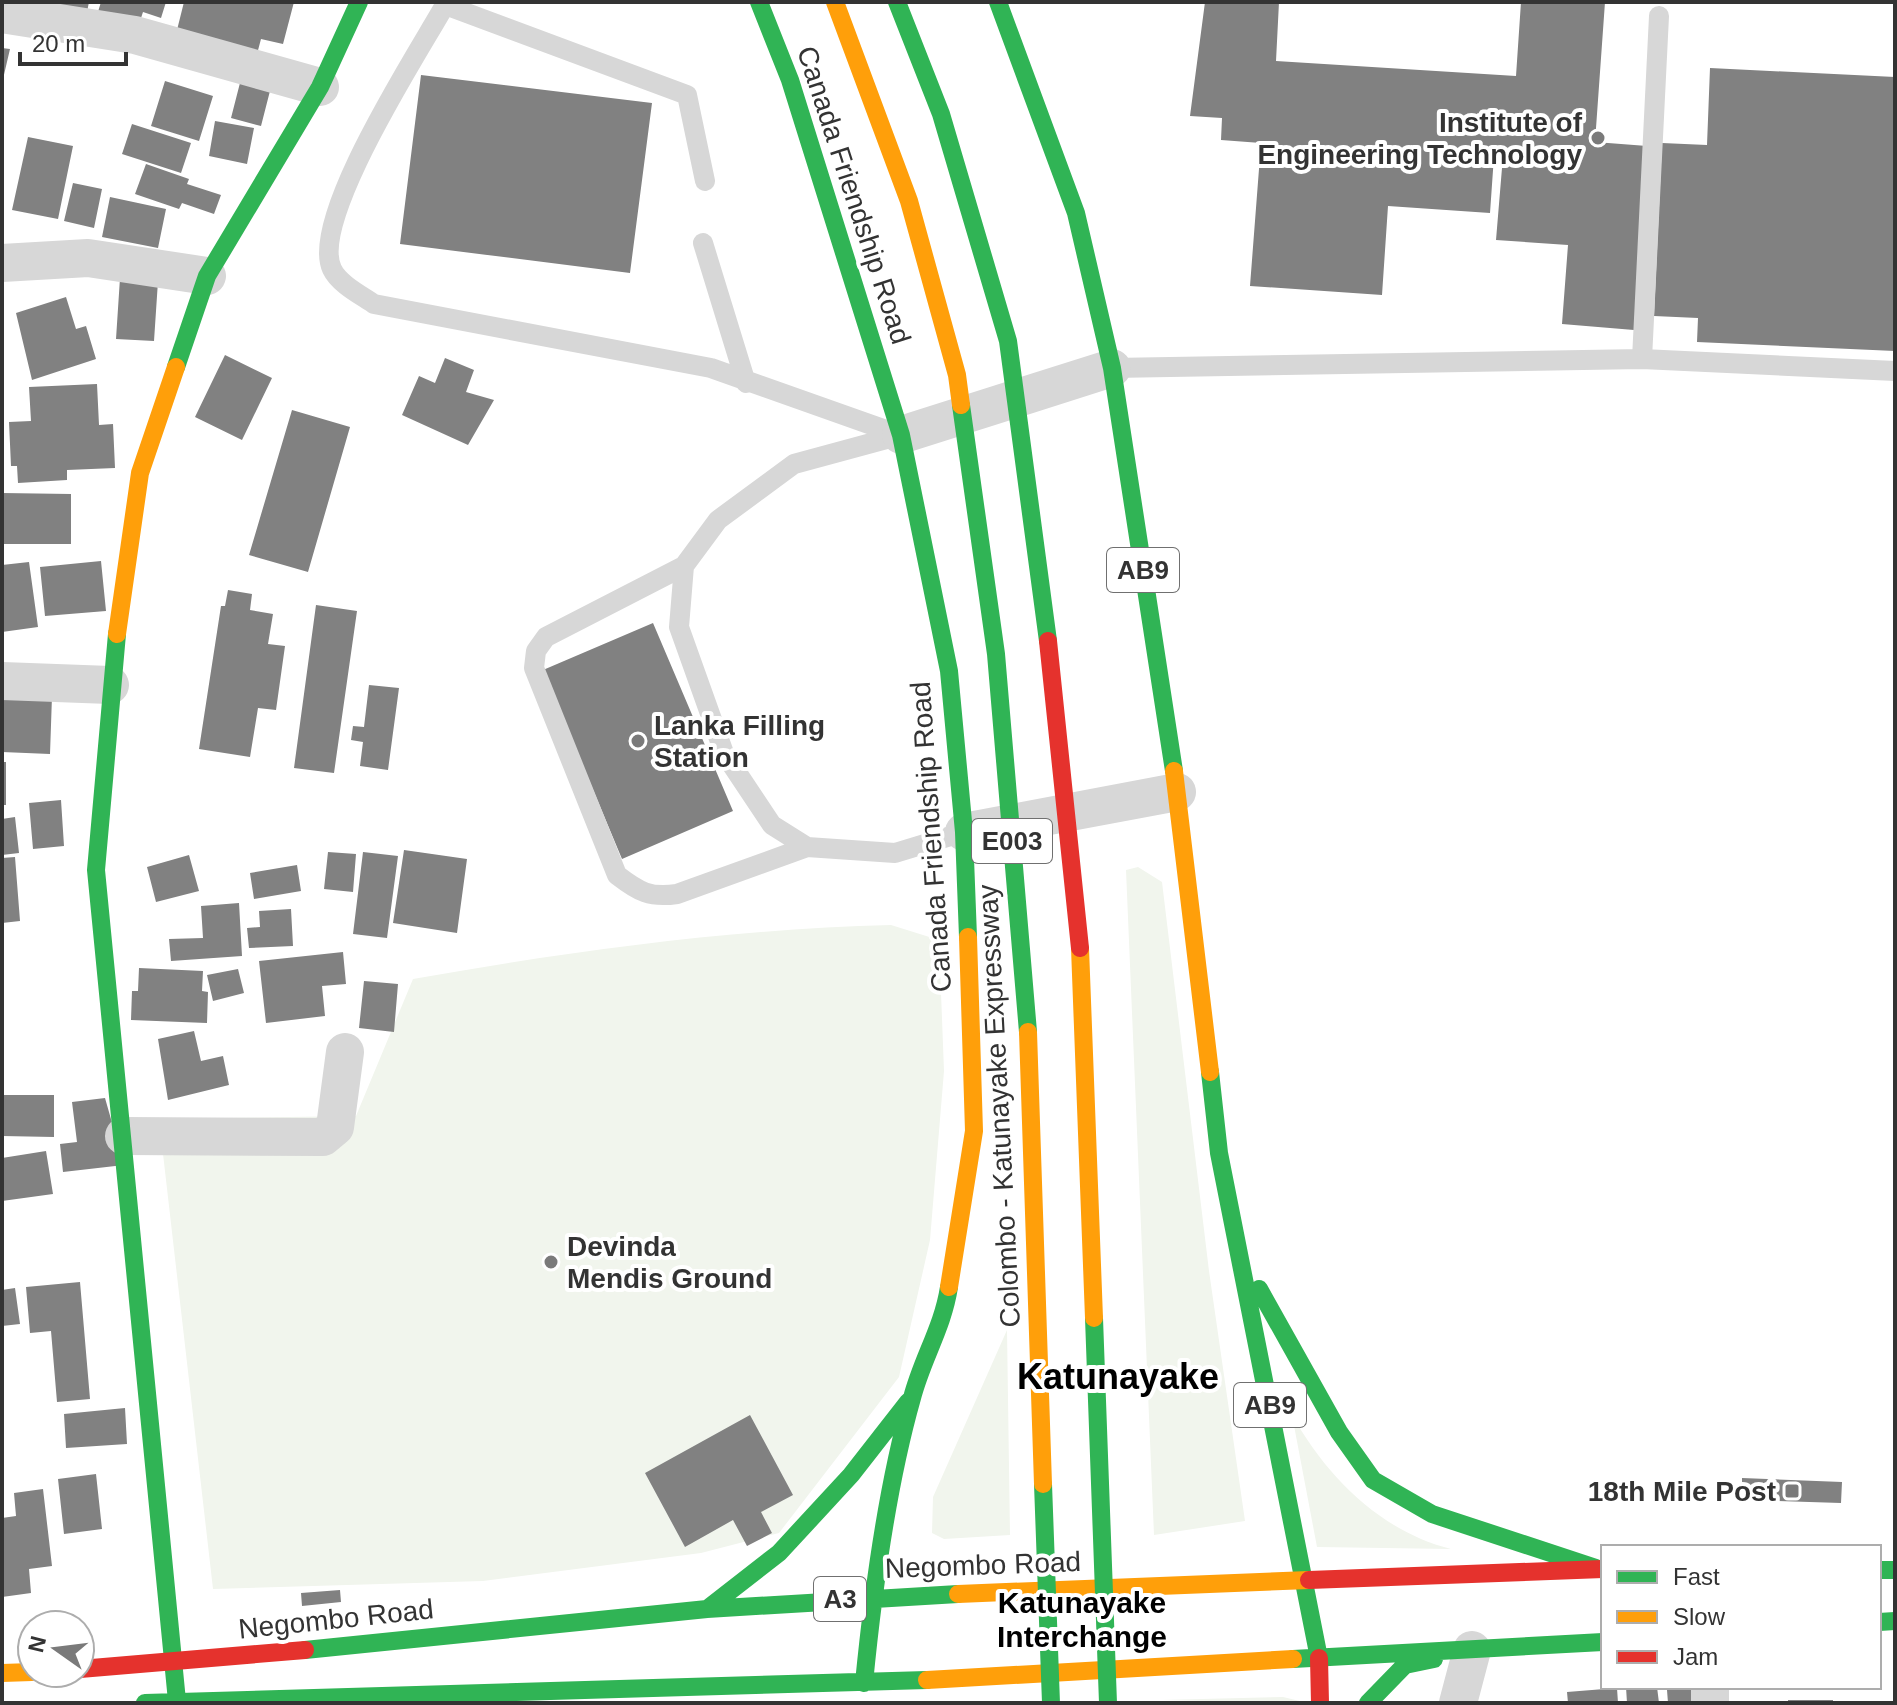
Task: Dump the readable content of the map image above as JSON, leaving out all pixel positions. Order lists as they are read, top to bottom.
{
  "streets": {
    "main road": [
      "Canada Friendship Road",
      "AB9",
      "E003",
      "Colombo - Katunayake Expressway",
      "Negombo Road",
      "A3"
    ]
  },
  "crossings": [
    ["Canada Friendship Road", "Negombo Road"],
    ["AB9", "Negombo Road"]
  ],
  "districts": ["Katunayake", "Katunayake Interchange"],
  "places": {
    "other": ["Institute of Engineering Technology", "Lanka Filling Station", "Devinda Mendis Ground"],
    "transit": ["18th Mile Post"]
  },
  "legend": ["Fast", "Slow", "Jam"],
  "scale_bar": "20 m",
  "north": "left"
}
